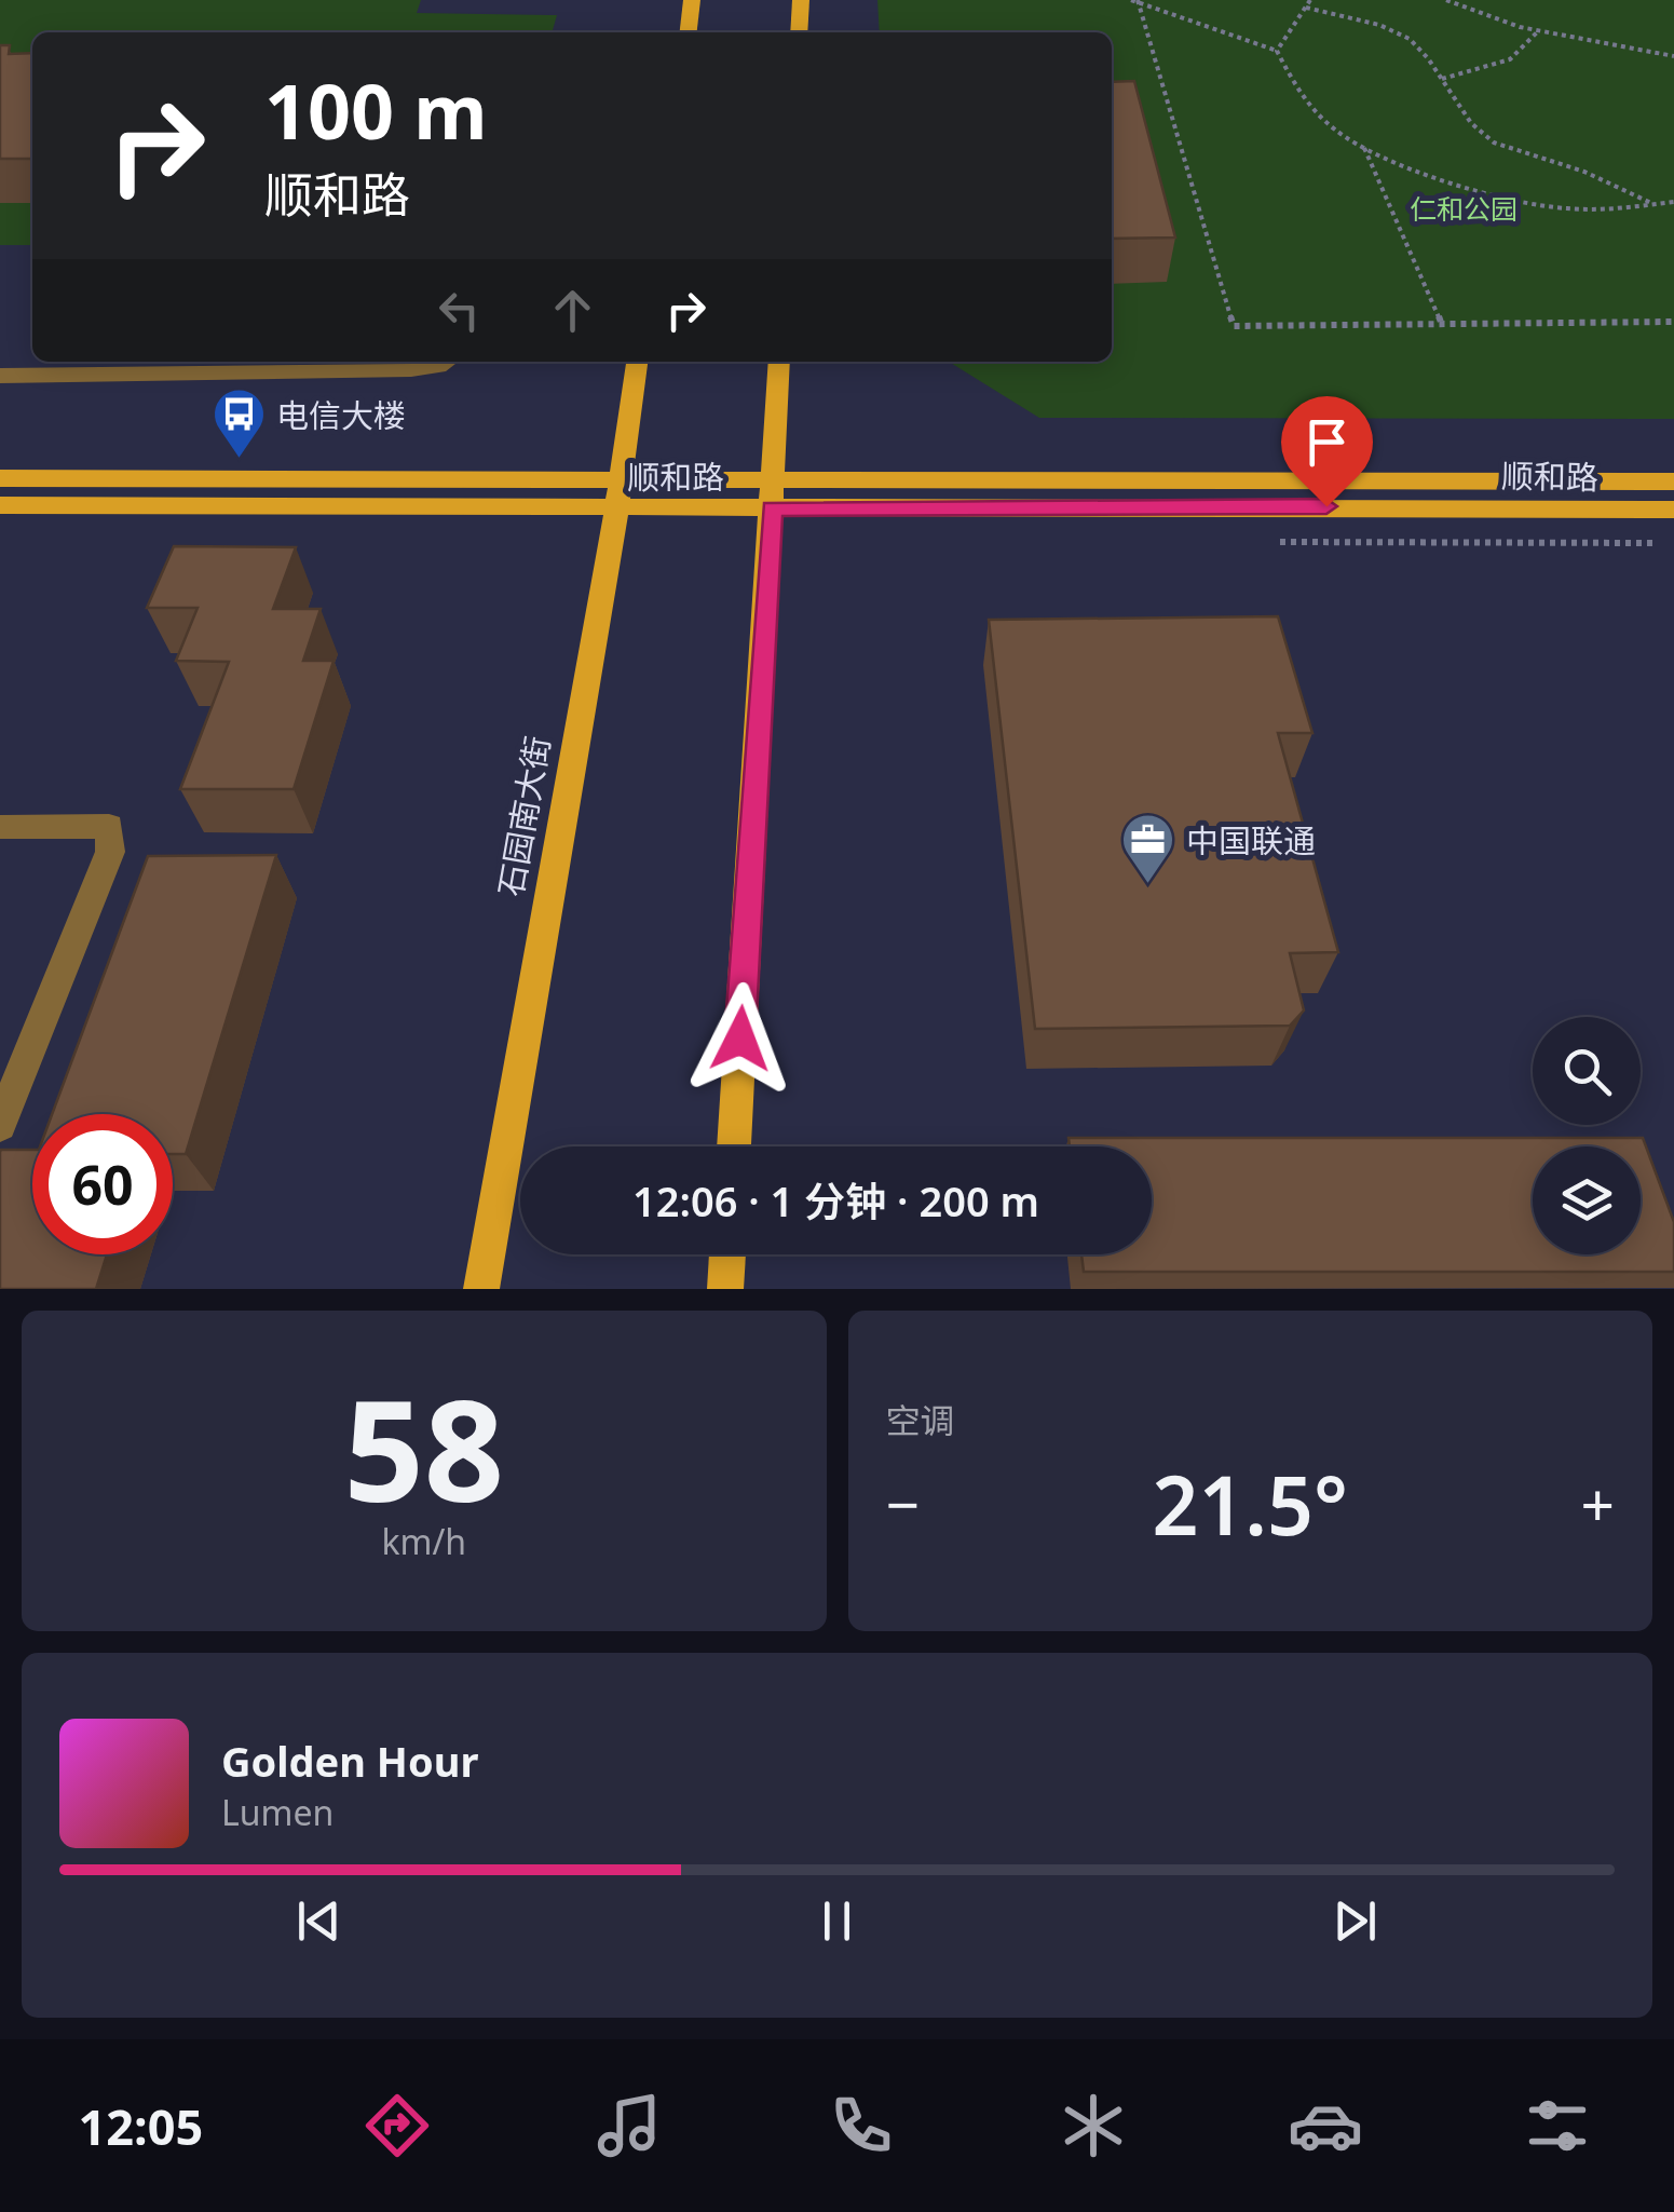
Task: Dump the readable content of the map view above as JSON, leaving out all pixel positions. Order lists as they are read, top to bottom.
{
  "streets": {
    "main road": ["顺和路", "石园南大街"]
  },
  "crossings": [
    ["顺和路", "石园南大街"]
  ],
  "parks": ["仁和公园"],
  "places": {
    "bus stop": ["电信大楼"],
    "office": ["中国联通"]
  },
  "page": {
    "turn": ["100 m", "顺和路"],
    "limit": "60",
    "trip": "12:06 · 1 分钟 · 200 m",
    "tile": [
      ["58", "km/h"],
      "空调"
    ],
    "heat": ["−", "21.5°", "+"],
    "song": ["Golden Hour", "Lumen"],
    "tabs": "12:05"
  }
}
